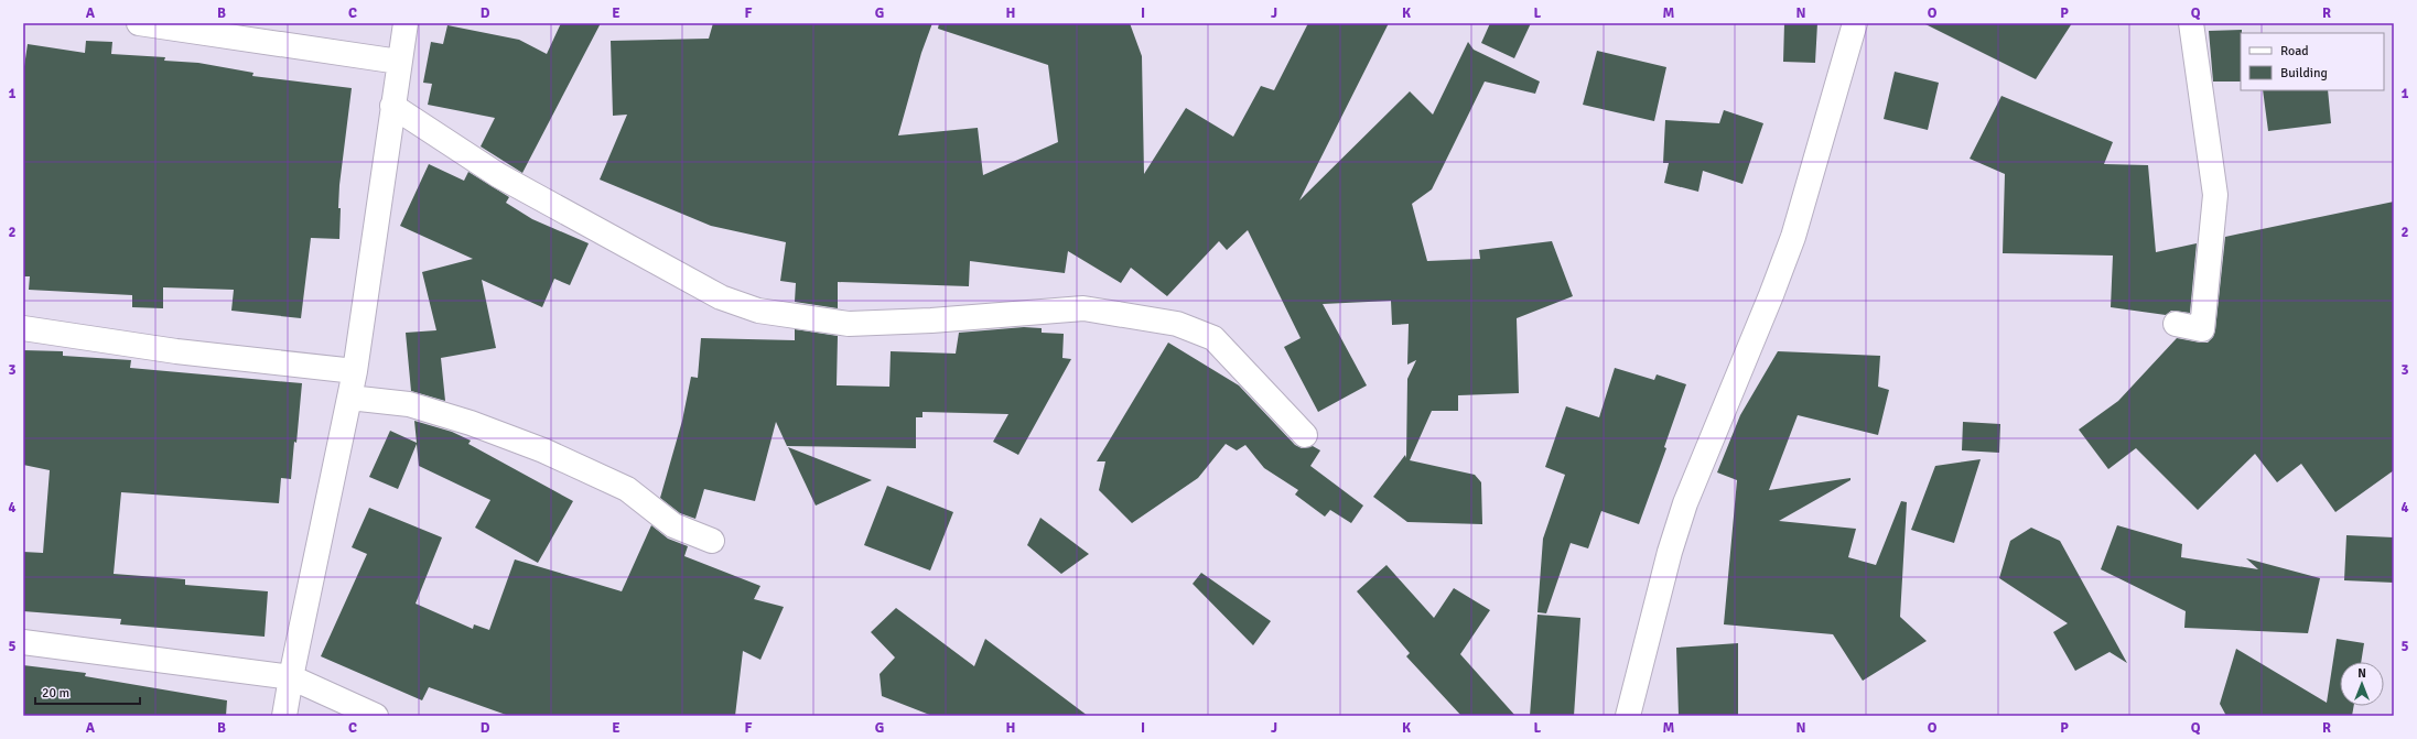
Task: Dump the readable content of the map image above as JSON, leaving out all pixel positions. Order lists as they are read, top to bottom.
{
  "legend": ["Road", "Building"],
  "scale_bar": "20 m",
  "north": "top",
  "grid": {
    "columns": [
      "A",
      "B",
      "C",
      "D",
      "E",
      "F",
      "G",
      "H",
      "I",
      "J",
      "K",
      "L",
      "M",
      "N",
      "O",
      "P",
      "Q",
      "R"
    ],
    "rows": [
      "1",
      "2",
      "3",
      "4",
      "5"
    ]
  }
}
